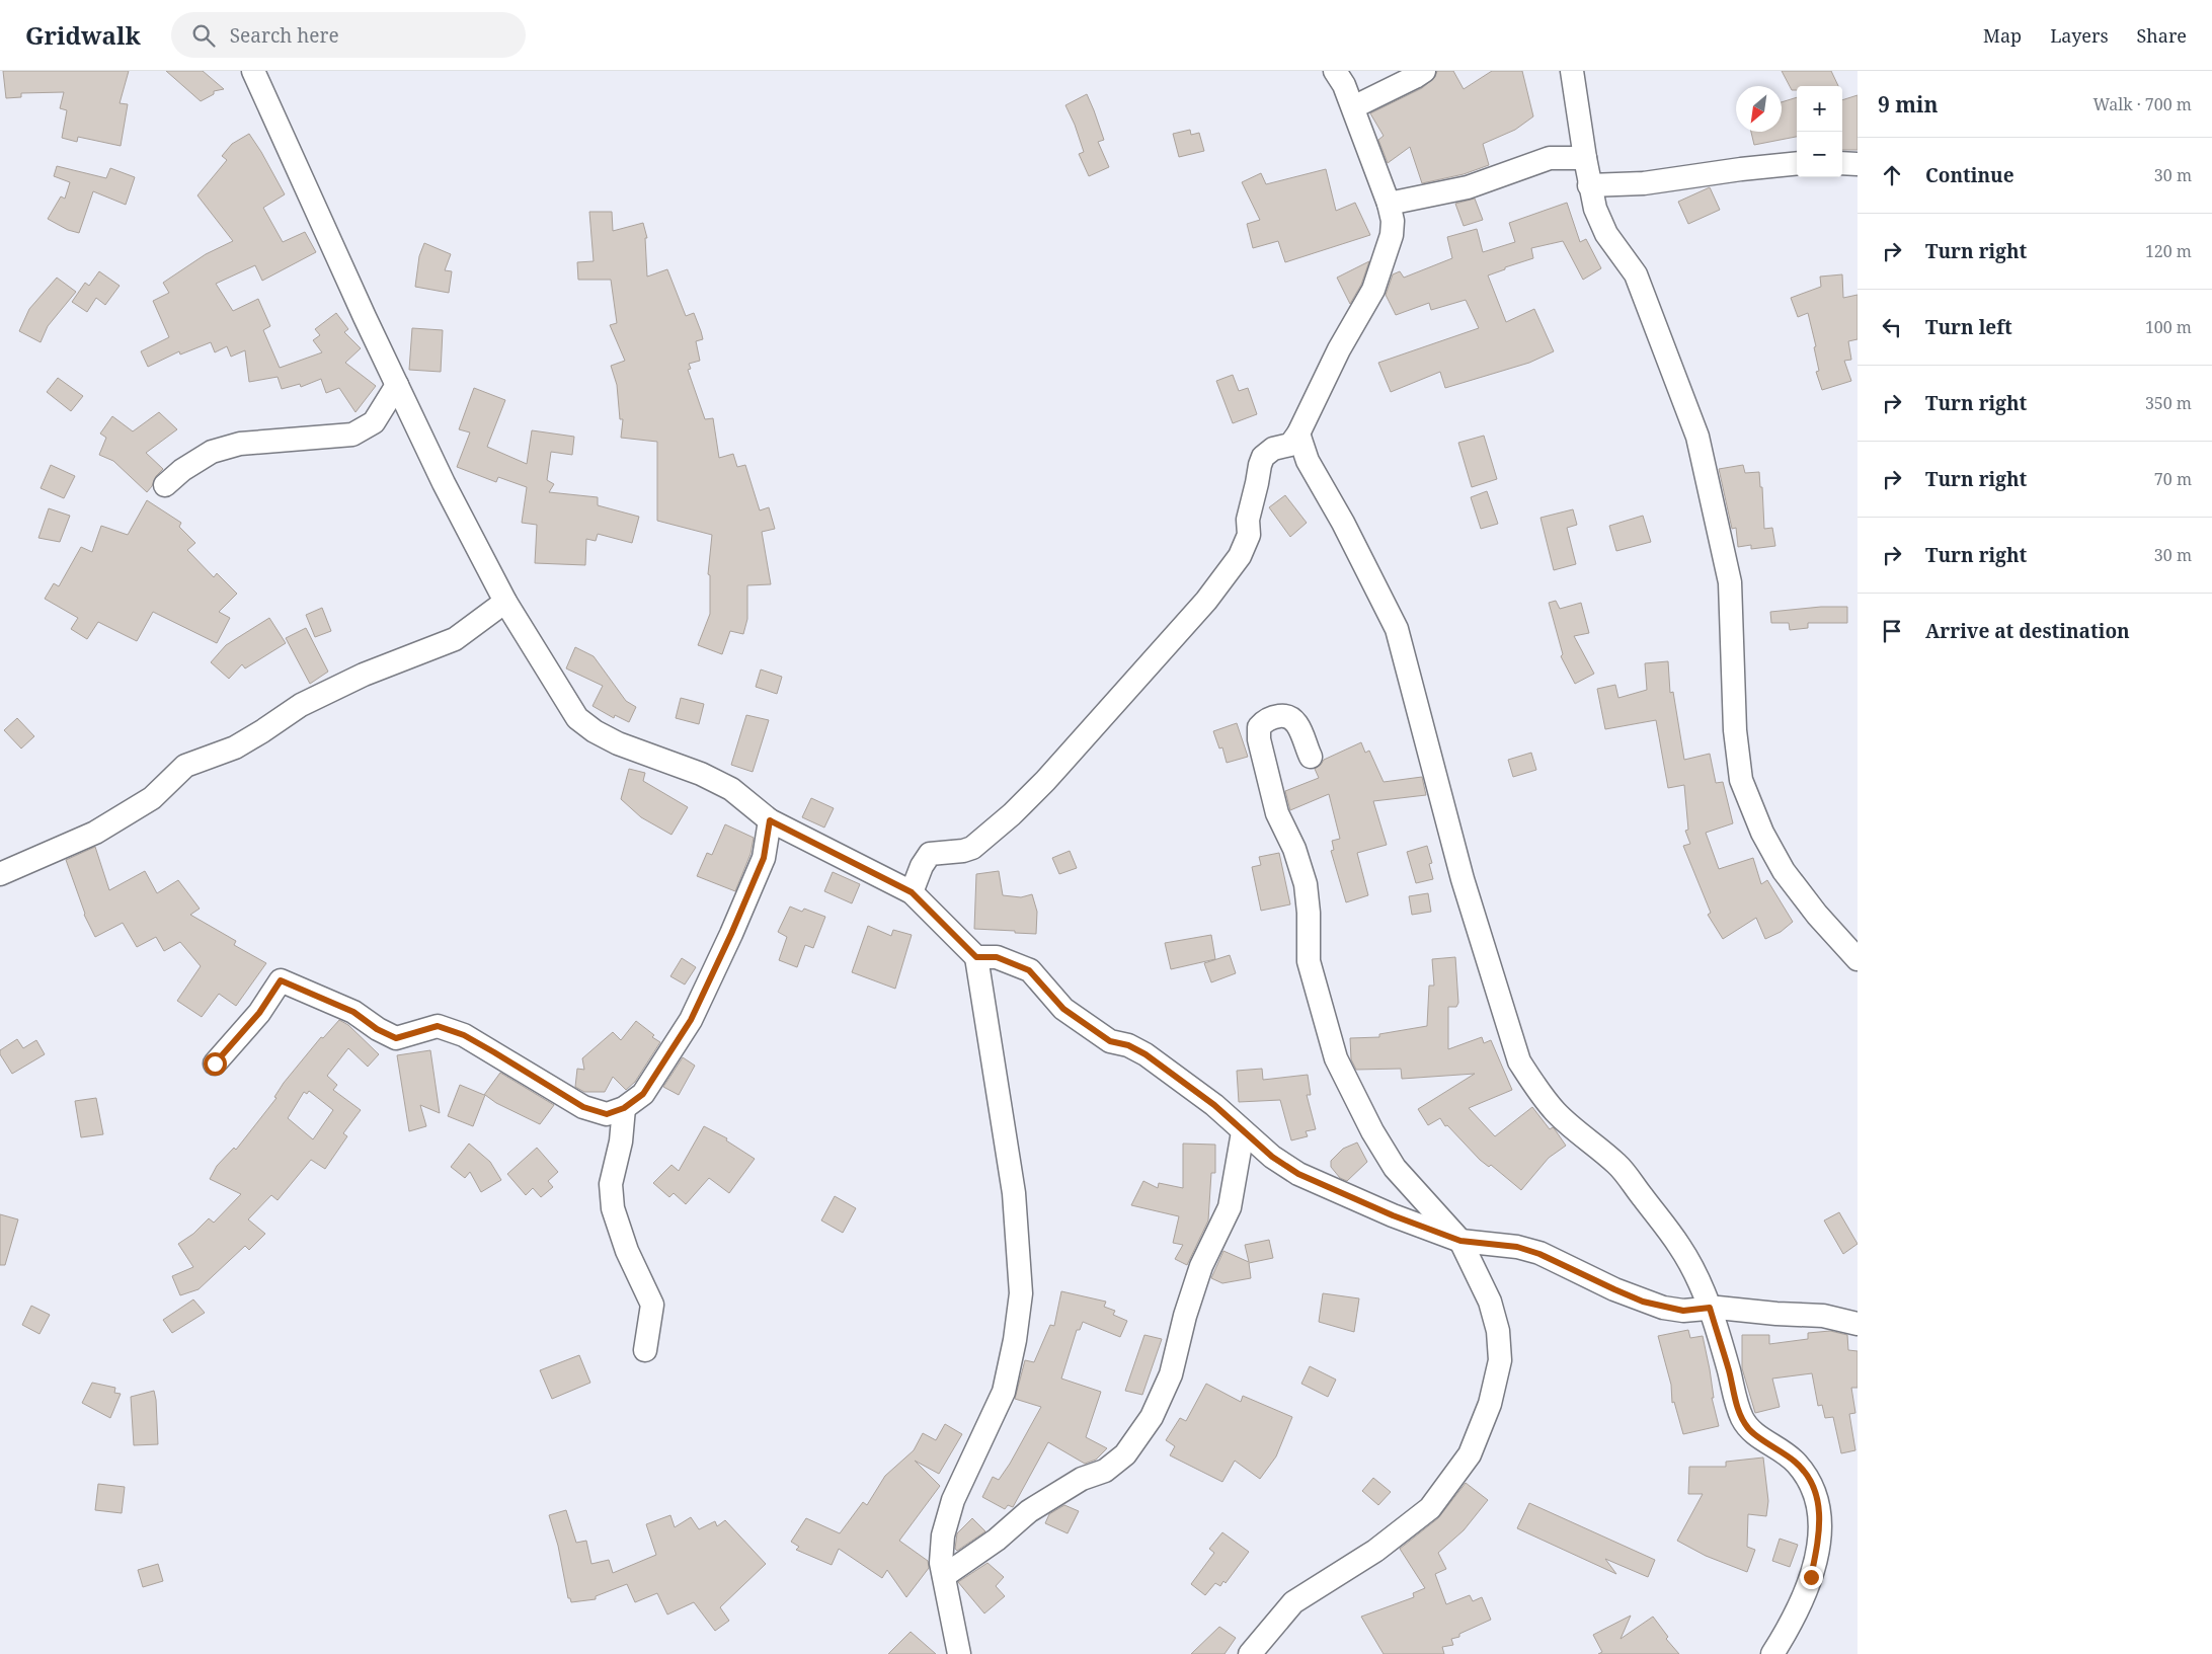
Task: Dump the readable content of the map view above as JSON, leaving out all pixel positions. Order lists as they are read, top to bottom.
{
  "north": "bottom left",
  "page": {
    "header": "Gridwalk",
    "search": "Search here",
    "nav": ["Map", "Layers", "Share"],
    "heading": ["9 min", "Walk · 700 m"],
    "map_buttons": ["+", "−"],
    "list": [
      ["Continue", "30 m"],
      ["Turn right", "120 m"],
      ["Turn left", "100 m"],
      ["Turn right", "350 m"],
      ["Turn right", "70 m"],
      ["Turn right", "30 m"],
      "Arrive at destination"
    ]
  }
}
